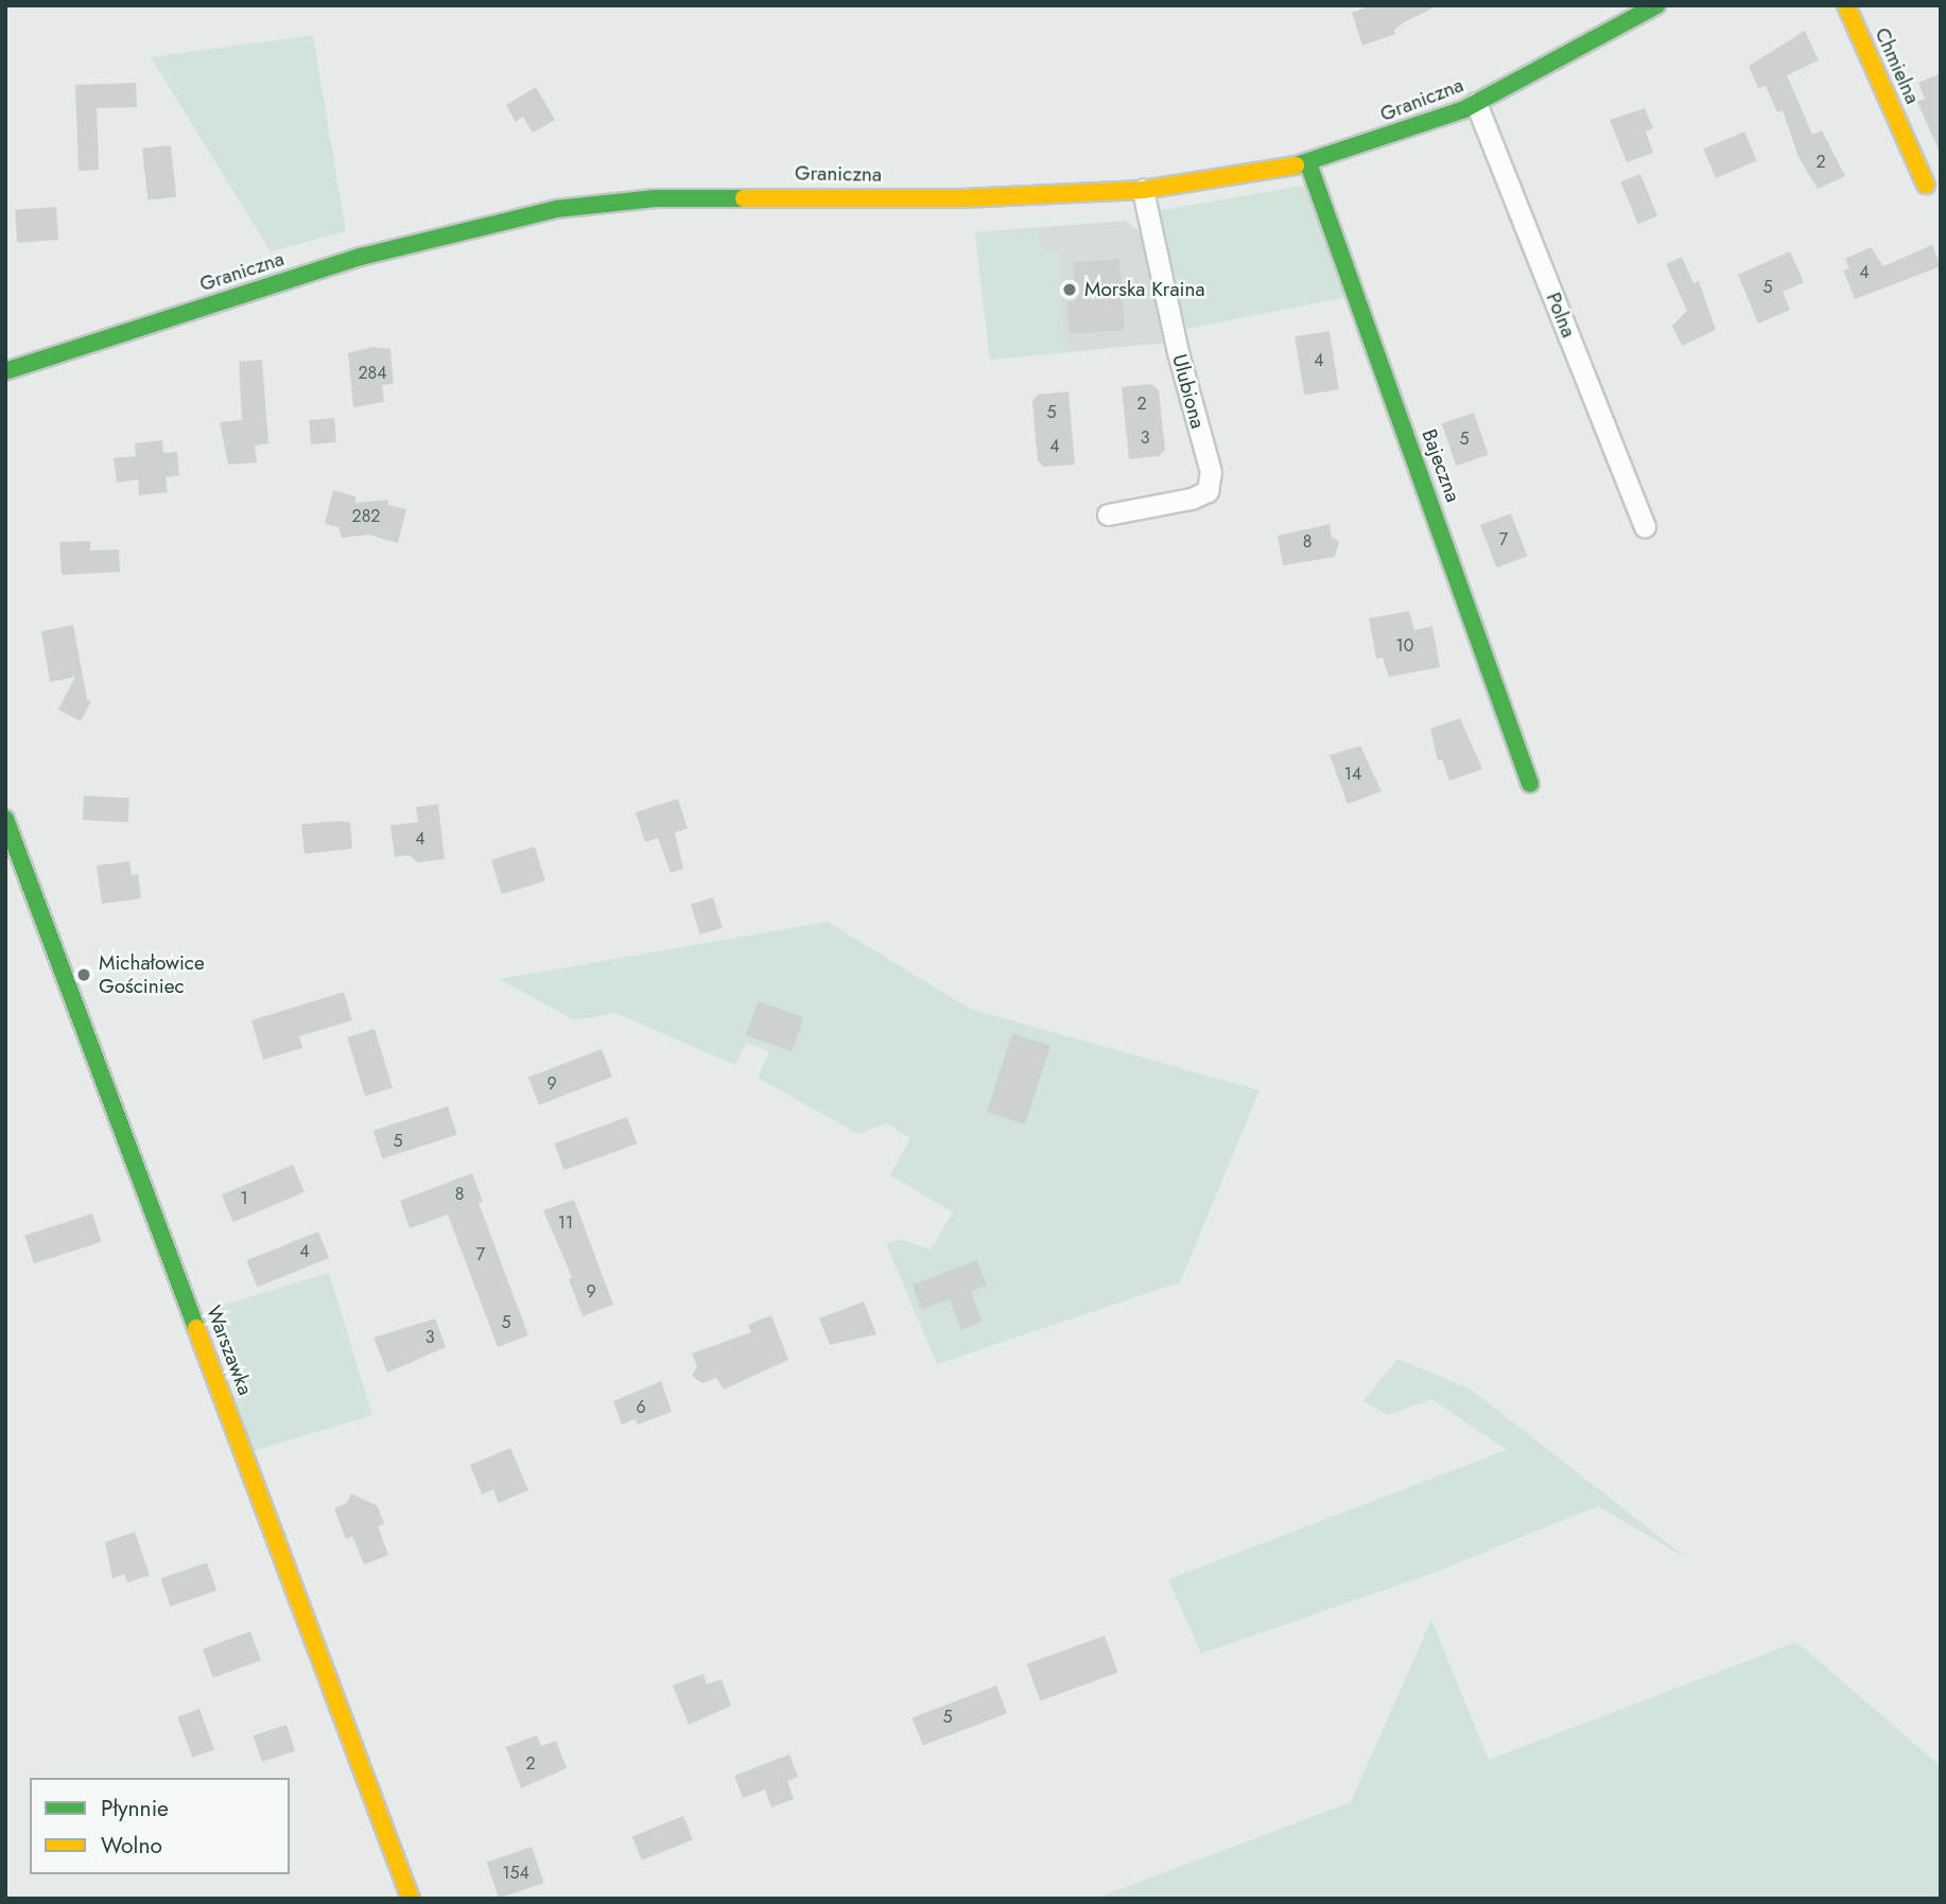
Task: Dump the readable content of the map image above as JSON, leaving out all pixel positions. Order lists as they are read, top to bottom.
{
  "streets": {
    "street": [
      "Chmielna",
      "Graniczna",
      "Polna",
      "Ulubiona",
      "Bajeczna",
      "Warszawka"
    ]
  },
  "crossings": [
    ["Graniczna", "Polna"],
    ["Graniczna", "Ulubiona"],
    ["Graniczna", "Bajeczna"]
  ],
  "places": ["Morska Kraina", "Michałowice Gościniec"],
  "house_numbers": [
    "2",
    "4",
    "5",
    "4",
    "284",
    "2",
    "5",
    "3",
    "5",
    "4",
    "282",
    "7",
    "8",
    "10",
    "14",
    "4",
    "9",
    "5",
    "8",
    "1",
    "11",
    "4",
    "7",
    "9",
    "5",
    "3",
    "6",
    "5",
    "2",
    "154"
  ],
  "legend": ["Płynnie", "Wolno"]
}
